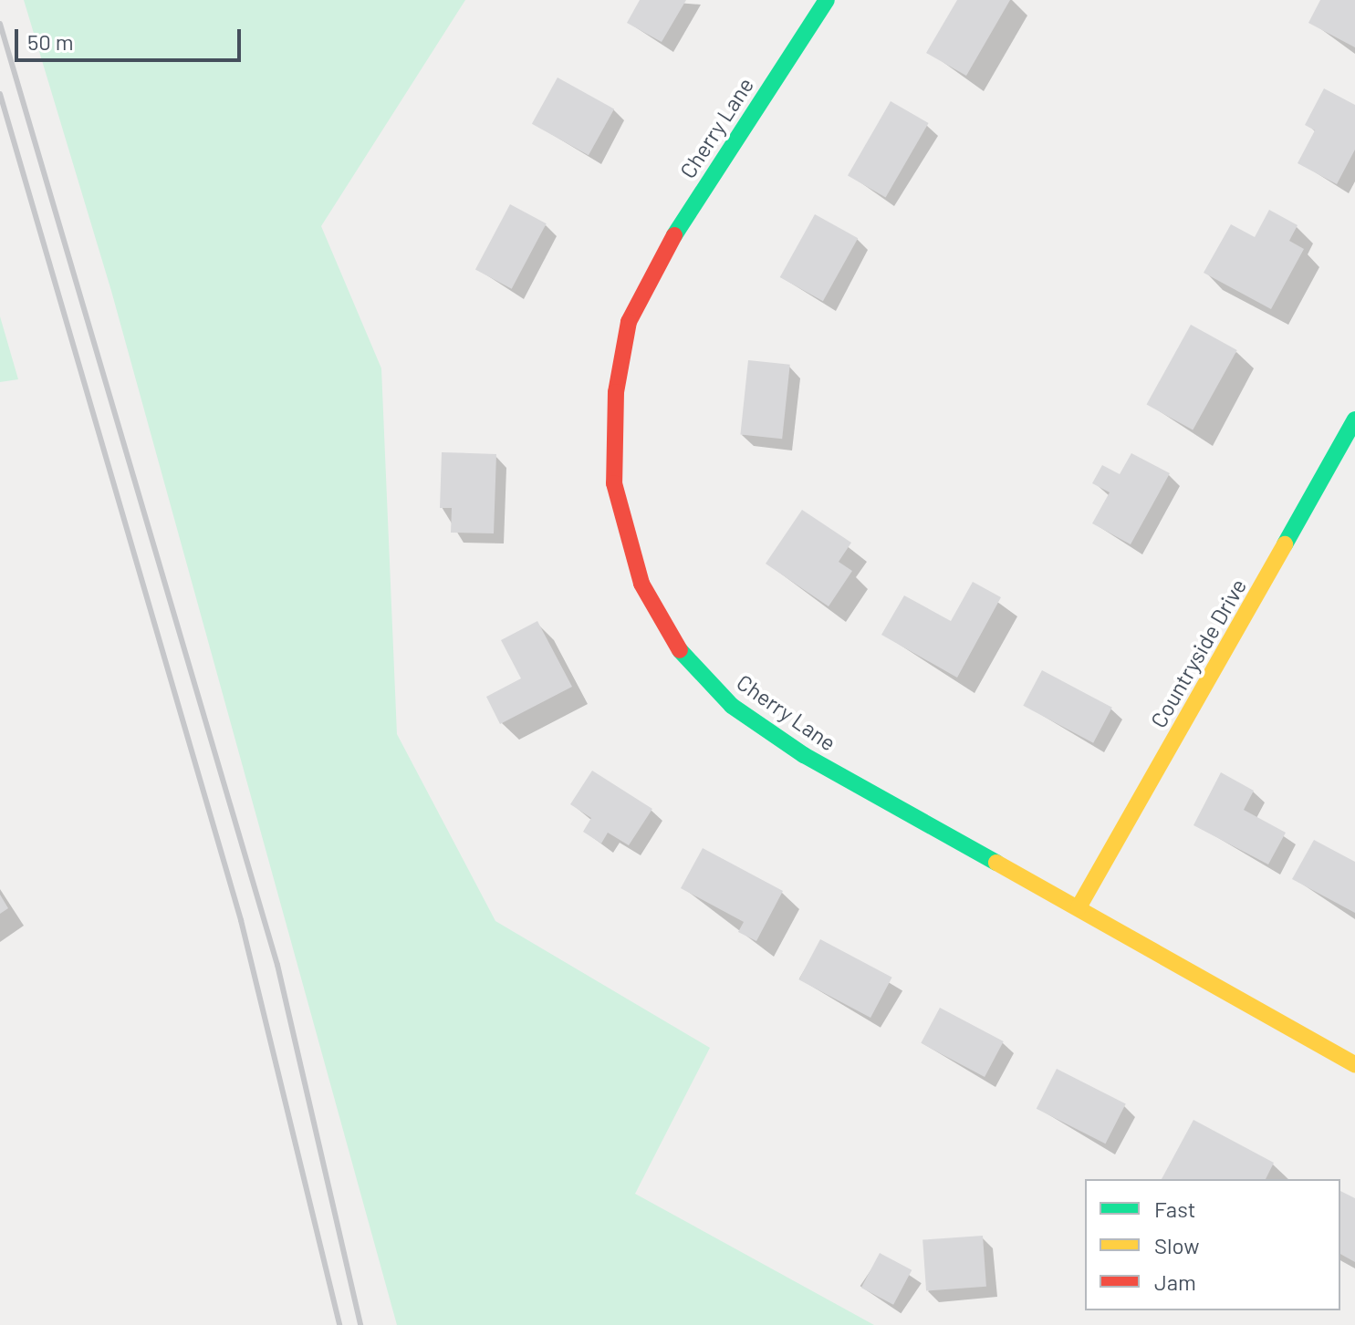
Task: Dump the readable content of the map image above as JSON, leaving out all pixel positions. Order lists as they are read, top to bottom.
{
  "streets": {
    "street": ["Cherry Lane", "Countryside Drive"]
  },
  "crossings": [
    ["Cherry Lane", "Countryside Drive"]
  ],
  "legend": ["Fast", "Slow", "Jam"],
  "scale_bar": "50 m"
}
